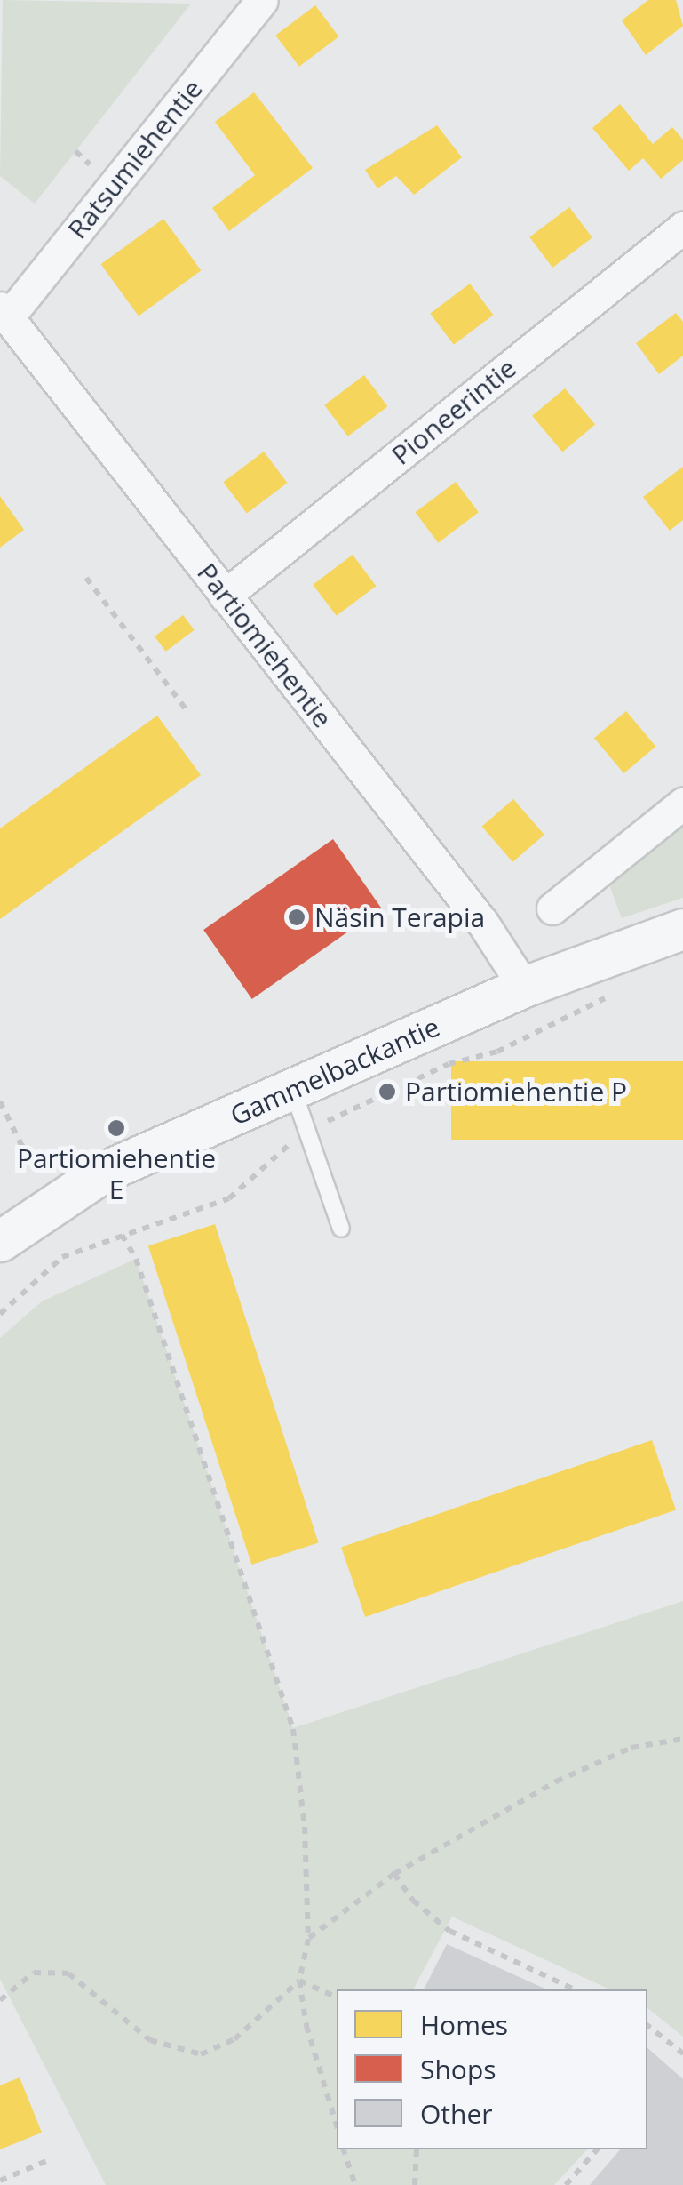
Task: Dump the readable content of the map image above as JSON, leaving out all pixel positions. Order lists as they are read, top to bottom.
{
  "streets": {
    "street": [
      "Ratsumiehentie",
      "Pioneerintie",
      "Partiomiehentie",
      "Gammelbackantie"
    ]
  },
  "crossings": [
    ["Ratsumiehentie", "Partiomiehentie"],
    ["Pioneerintie", "Partiomiehentie"],
    ["Partiomiehentie", "Gammelbackantie"]
  ],
  "places": ["Näsin Terapia", "Partiomiehentie P", "Partiomiehentie E"],
  "legend": ["Homes", "Shops", "Other"]
}
